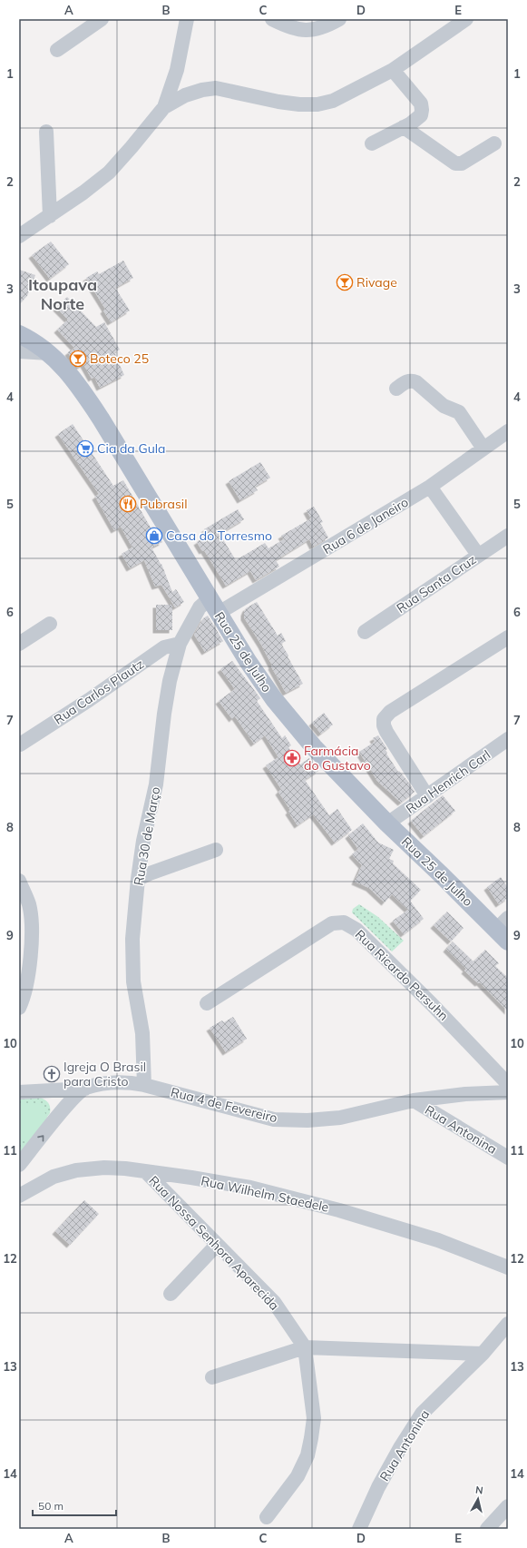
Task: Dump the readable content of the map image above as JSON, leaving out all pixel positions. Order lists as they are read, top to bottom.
{
  "streets": {
    "main road": ["Rua 25 de Julho"],
    "street": [
      "Rua 6 de Janeiro",
      "Rua Santa Cruz",
      "Rua Carlos Plautz",
      "Rua Henrich Carl",
      "Rua 30 de Março",
      "Rua Ricardo Persuhn",
      "Rua 4 de Fevereiro",
      "Rua Antonina",
      "Rua Wilhelm Staedele",
      "Rua Nossa Senhora Aparecida"
    ]
  },
  "crossings": [
    ["Rua 6 de Janeiro", "Rua 25 de Julho"],
    ["Rua 6 de Janeiro", "Rua 30 de Março"],
    ["Rua 25 de Julho", "Rua Henrich Carl"],
    ["Rua 25 de Julho", "Rua 30 de Março"],
    ["Rua Carlos Plautz", "Rua 30 de Março"],
    ["Rua 30 de Março", "Rua 4 de Fevereiro"],
    ["Rua 4 de Fevereiro", "Rua Antonina"],
    ["Rua Wilhelm Staedele", "Rua Nossa Senhora Aparecida"]
  ],
  "districts": ["Itoupava Norte"],
  "places": {
    "bar": ["Rivage", "Boteco 25"],
    "supermarket": ["Cia da Gula"],
    "restaurant": ["Pubrasil"],
    "shop": ["Casa do Torresmo"],
    "pharmacy": ["Farmácia do Gustavo"],
    "church": ["Igreja O Brasil para Cristo"]
  },
  "scale_bar": "50 m",
  "north": "top",
  "grid": {
    "columns": [
      "A",
      "B",
      "C",
      "D",
      "E"
    ],
    "rows": [
      "1",
      "2",
      "3",
      "4",
      "5",
      "6",
      "7",
      "8",
      "9",
      "10",
      "11",
      "12",
      "13",
      "14"
    ]
  }
}
